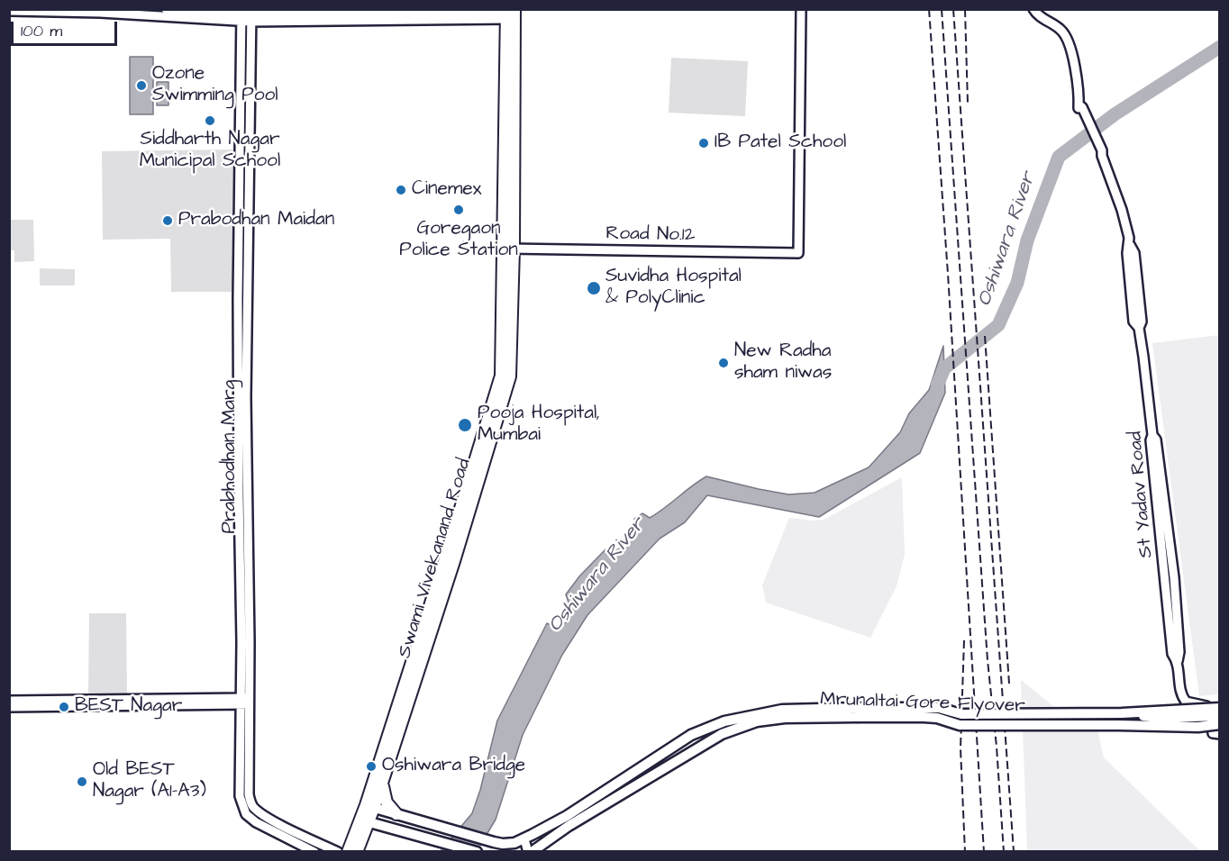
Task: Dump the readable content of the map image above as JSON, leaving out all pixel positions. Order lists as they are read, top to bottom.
{
  "streets": {
    "main road": ["Swami Vivekanand Road", "Mrunaltai Gore Flyover"],
    "street": ["Road No.12", "Prabhodhan Marg", "St Yadav Road"]
  },
  "crossings": [
    ["Road No.12", "Swami Vivekanand Road"],
    ["St Yadav Road", "Mrunaltai Gore Flyover"],
    ["Swami Vivekanand Road", "Mrunaltai Gore Flyover"]
  ],
  "water": ["Oshiwara River"],
  "places": [
    "Ozone Swimming Pool",
    "Siddharth Nagar Municipal School",
    "IB Patel School",
    "Cinemex",
    "Goregaon Police Station",
    "Prabodhan Maidan",
    "Suvidha Hospital & PolyClinic",
    "New Radha sham niwas",
    "Pooja Hospital, Mumbai",
    "BEST Nagar",
    "Oshiwara Bridge",
    "Old BEST Nagar (A1-A3)"
  ],
  "scale_bar": "100 m"
}
